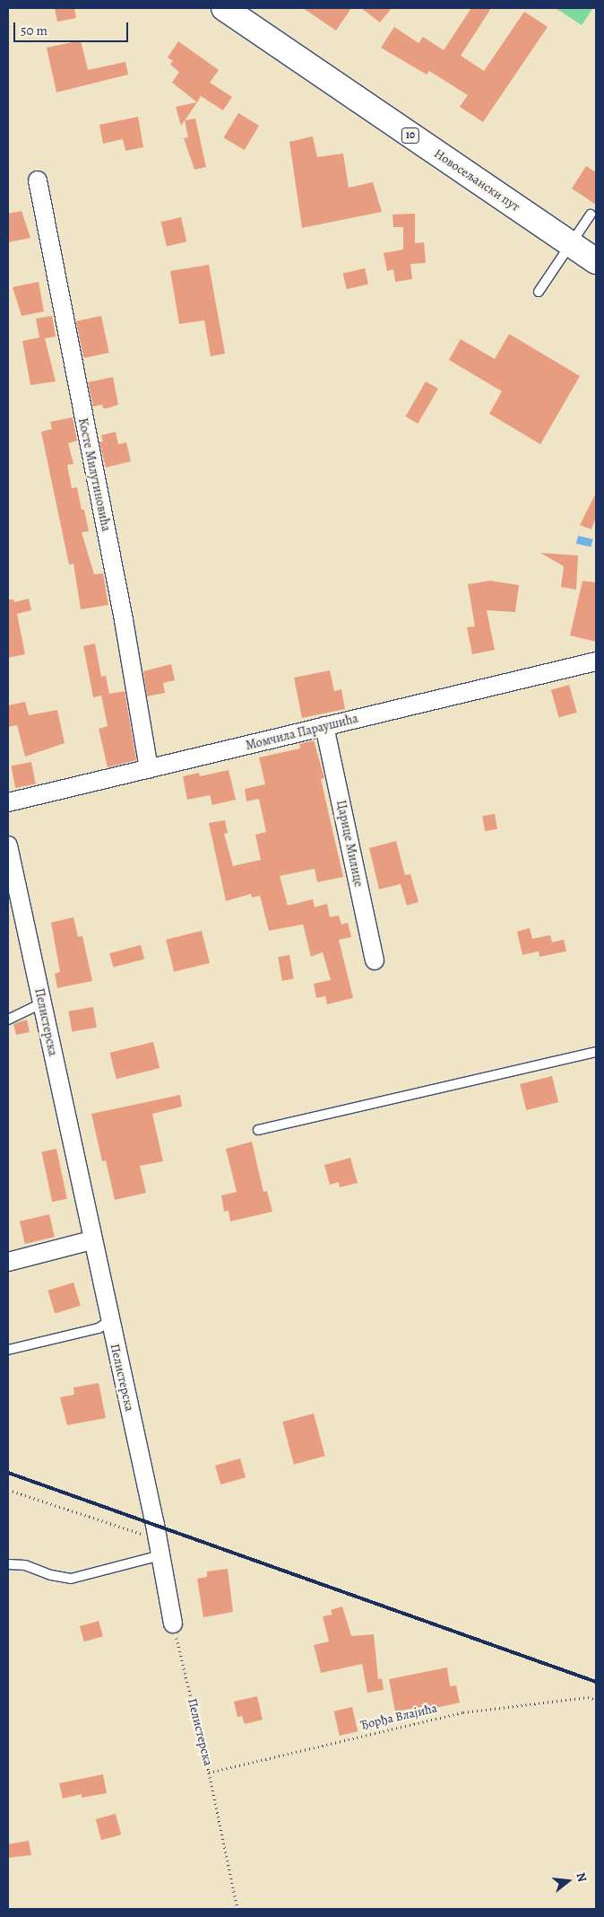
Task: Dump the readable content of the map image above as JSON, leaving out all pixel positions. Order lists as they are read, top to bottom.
{
  "streets": {
    "main road": ["10", "Новосељански пут"],
    "street": [
      "Косте Милутиновића",
      "Момчила Параушића",
      "Царице Милице",
      "Пелистерска"
    ],
    "path": ["Ђорђа Влајића"]
  },
  "crossings": [
    ["Косте Милутиновића", "Момчила Параушића"],
    ["Момчила Параушића", "Царице Милице"],
    ["Пелистерска", "Ђорђа Влајића"]
  ],
  "scale_bar": "50 m",
  "north": "right"
}
